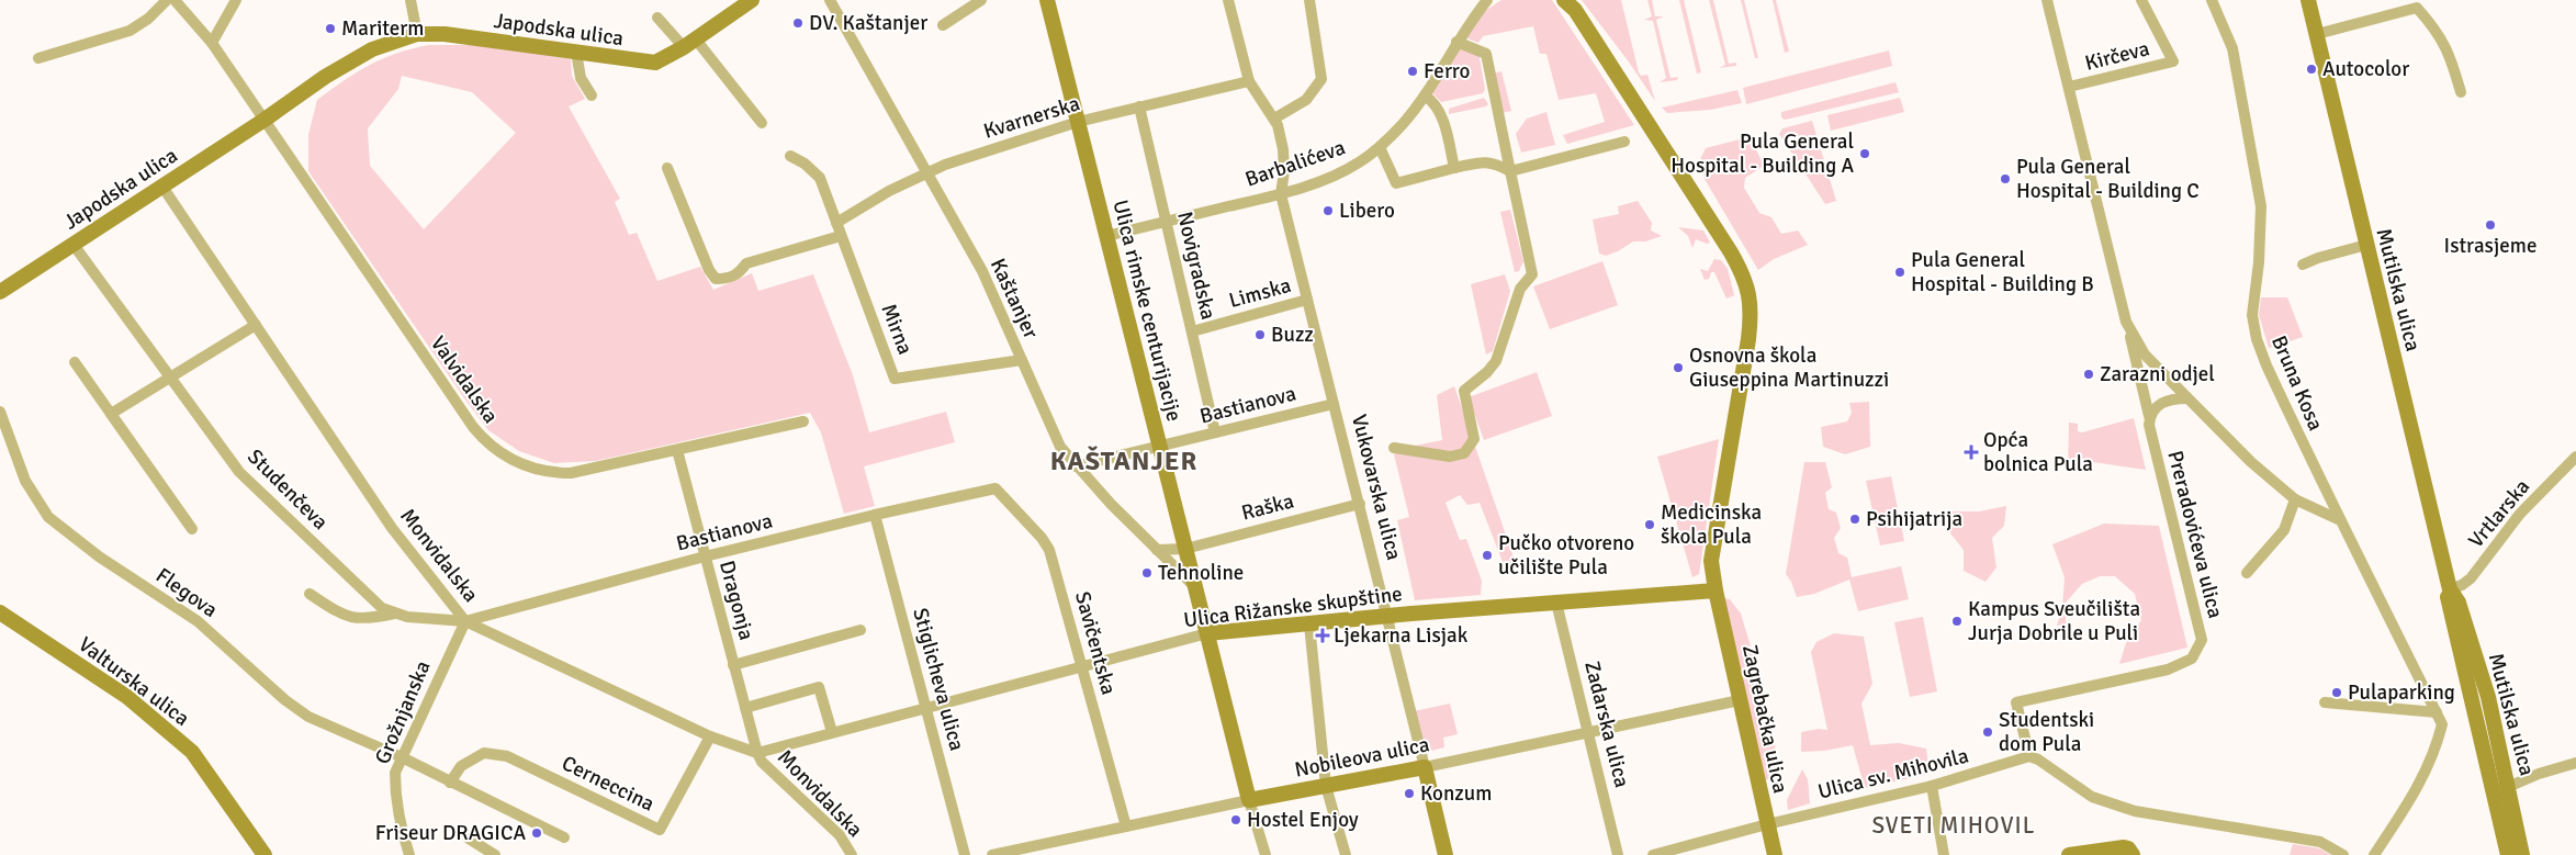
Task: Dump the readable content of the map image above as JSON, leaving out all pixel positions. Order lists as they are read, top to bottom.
{
  "streets": {
    "street": [
      "Japodska ulica",
      "Kirčeva",
      "Kvarnerska",
      "Barbalićeva",
      "Novigradska",
      "Mutilska ulica",
      "Limska",
      "Kaštanjer",
      "Ulica rimske centurijacije",
      "Mirna",
      "Valvidalska",
      "Bruna Kosa",
      "Bastianova",
      "Vukovarska ulica",
      "Studenčeva",
      "Raška",
      "Vrtlarska",
      "Preradovićeva ulica",
      "Monvidalska",
      "Flegova",
      "Dragonja",
      "Ulica Rižanske skupštine",
      "Savičentska",
      "Stiglicheva ulica",
      "Valturska ulica",
      "Grožnjanska",
      "Zagrebačka ulica",
      "Zadarska ulica",
      "Nobileova ulica",
      "Ulica sv. Mihovila",
      "Cerneccina"
    ]
  },
  "crossings": [
    ["Japodska ulica", "Valvidalska"],
    ["Japodska ulica", "Studenčeva"],
    ["Japodska ulica", "Monvidalska"],
    ["Kvarnerska", "Novigradska"],
    ["Kvarnerska", "Kaštanjer"],
    ["Kvarnerska", "Ulica rimske centurijacije"],
    ["Kvarnerska", "Mirna"],
    ["Barbalićeva", "Novigradska"],
    ["Barbalićeva", "Ulica rimske centurijacije"],
    ["Barbalićeva", "Vukovarska ulica"],
    ["Novigradska", "Limska"],
    ["Novigradska", "Bastianova"],
    ["Mutilska ulica", "Vrtlarska"],
    ["Limska", "Vukovarska ulica"],
    ["Kaštanjer", "Ulica rimske centurijacije"],
    ["Kaštanjer", "Mirna"],
    ["Kaštanjer", "Bastianova"],
    ["Kaštanjer", "Raška"],
    ["Ulica rimske centurijacije", "Bastianova"],
    ["Ulica rimske centurijacije", "Raška"],
    ["Ulica rimske centurijacije", "Ulica Rižanske skupštine"],
    ["Ulica rimske centurijacije", "Nobileova ulica"],
    ["Valvidalska", "Dragonja"],
    ["Bastianova", "Vukovarska ulica"],
    ["Bastianova", "Studenčeva"],
    ["Bastianova", "Monvidalska"],
    ["Bastianova", "Dragonja"],
    ["Bastianova", "Savičentska"],
    ["Bastianova", "Stiglicheva ulica"],
    ["Bastianova", "Grožnjanska"],
    ["Vukovarska ulica", "Raška"],
    ["Vukovarska ulica", "Ulica Rižanske skupštine"],
    ["Vukovarska ulica", "Nobileova ulica"],
    ["Studenčeva", "Monvidalska"],
    ["Studenčeva", "Grožnjanska"],
    ["Preradovićeva ulica", "Ulica sv. Mihovila"],
    ["Monvidalska", "Dragonja"],
    ["Monvidalska", "Ulica Rižanske skupštine"],
    ["Monvidalska", "Grožnjanska"],
    ["Monvidalska", "Cerneccina"],
    ["Flegova", "Grožnjanska"],
    ["Dragonja", "Ulica Rižanske skupštine"],
    ["Ulica Rižanske skupštine", "Savičentska"],
    ["Ulica Rižanske skupštine", "Stiglicheva ulica"],
    ["Ulica Rižanske skupštine", "Zagrebačka ulica"],
    ["Ulica Rižanske skupštine", "Zadarska ulica"],
    ["Savičentska", "Nobileova ulica"],
    ["Zagrebačka ulica", "Nobileova ulica"],
    ["Zagrebačka ulica", "Ulica sv. Mihovila"],
    ["Zadarska ulica", "Nobileova ulica"]
  ],
  "districts": ["KAŠTANJER", "SVETI MIHOVIL"],
  "places": {
    "other": [
      "DV. Kaštanjer",
      "Mariterm",
      "Autocolor",
      "Ferro",
      "Pula General Hospital - Building A",
      "Pula General Hospital - Building C",
      "Libero",
      "Istrasjeme",
      "Pula General Hospital - Building B",
      "Buzz",
      "Osnovna škola Giuseppina Martinuzzi",
      "Zarazni odjel",
      "Psihijatrija",
      "Medicinska škola Pula",
      "Pučko otvoreno učilište Pula",
      "Tehnoline",
      "Kampus Sveučilišta Jurja Dobrile u Puli",
      "Pulaparking",
      "Studentski dom Pula",
      "Konzum",
      "Hostel Enjoy",
      "Friseur DRAGICA"
    ],
    "health": ["Opća bolnica Pula", "Ljekarna Lisjak"]
  }
}
